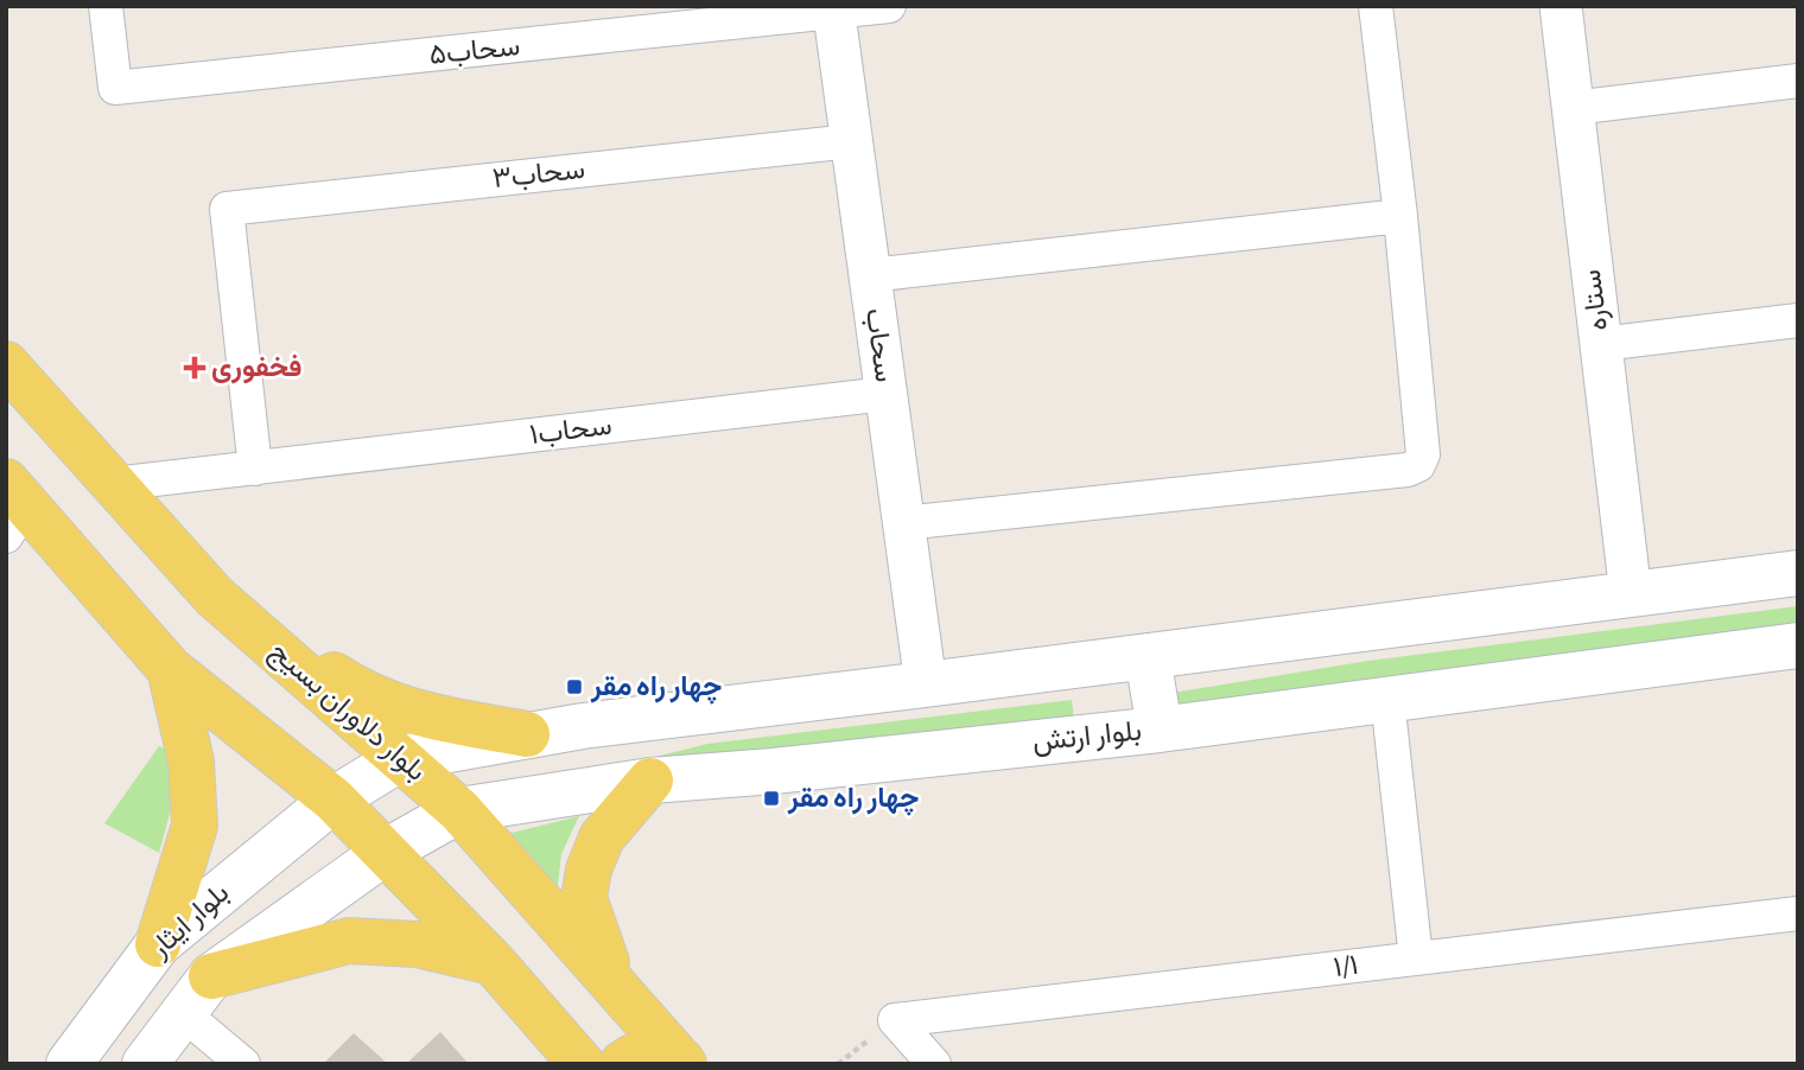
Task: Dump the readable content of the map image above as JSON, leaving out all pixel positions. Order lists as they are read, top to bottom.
{
  "streets": {
    "main road": ["بلوار دلاوران بسیج", "بلوار ارتش", "بلوار ایثار"],
    "street": [
      "۵سحاب",
      "۳سحاب",
      "ستاره",
      "سحاب",
      "۱سحاب",
      "۱/۱"
    ]
  },
  "crossings": [
    ["۵سحاب", "سحاب"],
    ["۳سحاب", "سحاب"],
    ["۳سحاب", "۱سحاب"],
    ["سحاب", "۱سحاب"],
    ["۱سحاب", "بلوار دلاوران بسیج"],
    ["بلوار دلاوران بسیج", "بلوار ارتش"],
    ["بلوار دلاوران بسیج", "بلوار ایثار"],
    ["بلوار ارتش", "بلوار ایثار"]
  ],
  "places": {
    "health": ["فخفوری"],
    "transit": ["چهار راه مقر‍", "چهار راه مقر"]
  }
}
